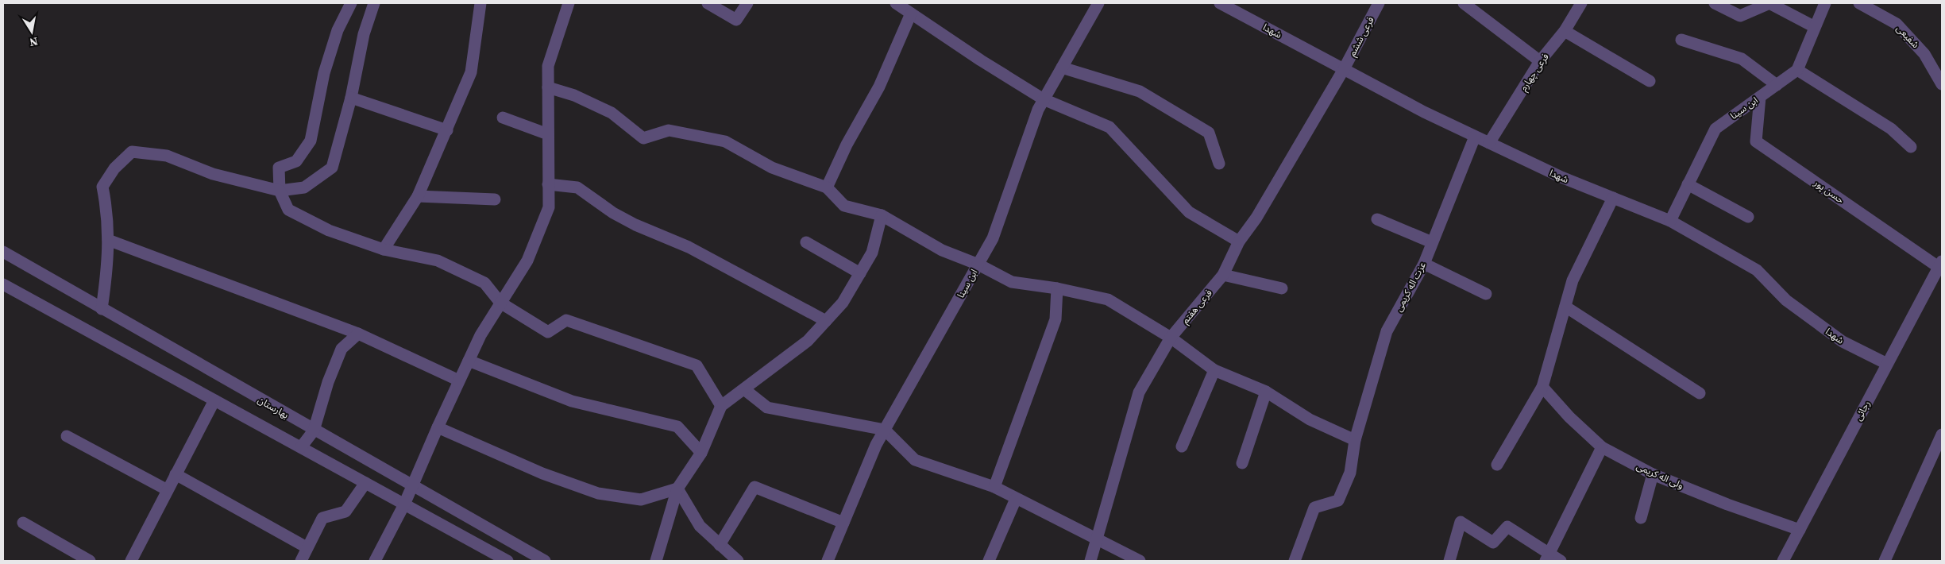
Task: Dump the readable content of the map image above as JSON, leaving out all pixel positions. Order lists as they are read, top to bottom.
{
  "streets": {
    "street": [
      "شهدا",
      "فرعی ششم",
      "شفیعی",
      "فرعی چهارم",
      "ابن سینا",
      "حسن پور",
      "عزت اله کریمی",
      "فرعی هفتم",
      "بهارستان",
      "رجائی",
      "ولی اله کریمی"
    ]
  },
  "crossings": [
    ["شهدا", "فرعی ششم"],
    ["شهدا", "فرعی چهارم"],
    ["شهدا", "ابن سینا"],
    ["شهدا", "عزت اله کریمی"],
    ["شهدا", "فرعی هفتم"],
    ["شهدا", "رجائی"],
    ["فرعی ششم", "فرعی هفتم"],
    ["ابن سینا", "حسن پور"],
    ["حسن پور", "رجائی"],
    ["رجائی", "ولی اله کریمی"]
  ],
  "north": "bottom"
}
